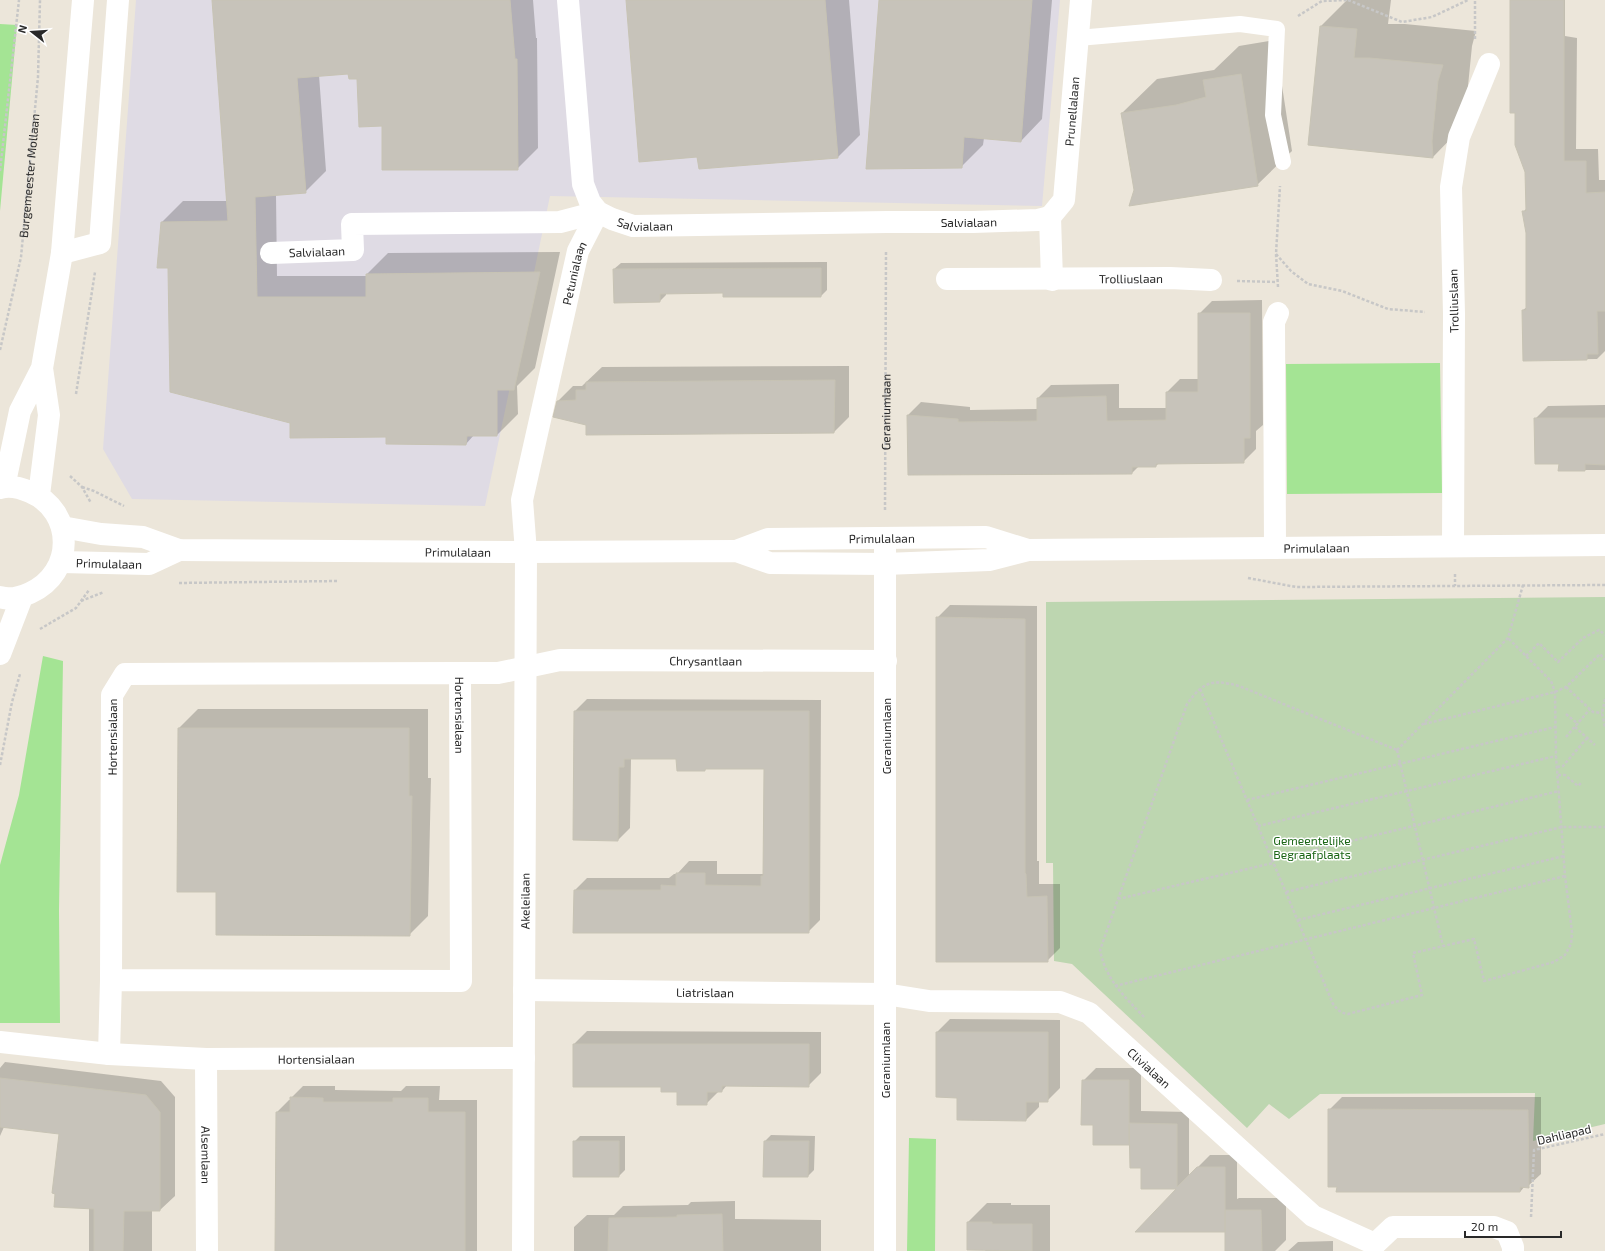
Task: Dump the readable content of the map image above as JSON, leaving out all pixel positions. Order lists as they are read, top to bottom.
{
  "streets": {
    "street": [
      "Prunellalaan",
      "Salvialaan",
      "Petunialaan",
      "Trolliuslaan",
      "Geraniumlaan",
      "Primulalaan",
      "Chrysantlaan",
      "Hortensialaan",
      "Akeleilaan",
      "Liatrislaan",
      "Clivialaan",
      "Alsemlaan"
    ],
    "path": ["Burgemeester Mollaan", "Dahliapad"]
  },
  "crossings": [
    ["Prunellalaan", "Salvialaan"],
    ["Salvialaan", "Petunialaan"],
    ["Salvialaan", "Geraniumlaan"],
    ["Petunialaan", "Primulalaan"],
    ["Petunialaan", "Akeleilaan"],
    ["Trolliuslaan", "Primulalaan"],
    ["Geraniumlaan", "Primulalaan"],
    ["Geraniumlaan", "Chrysantlaan"],
    ["Geraniumlaan", "Liatrislaan"],
    ["Geraniumlaan", "Clivialaan"],
    ["Primulalaan", "Akeleilaan"],
    ["Chrysantlaan", "Akeleilaan"],
    ["Hortensialaan", "Akeleilaan"],
    ["Hortensialaan", "Alsemlaan"],
    ["Akeleilaan", "Liatrislaan"],
    ["Liatrislaan", "Clivialaan"],
    ["Clivialaan", "Dahliapad"]
  ],
  "parks": ["Gemeentelijke Begraafplaats"],
  "scale_bar": "20 m",
  "north": "left"
}
